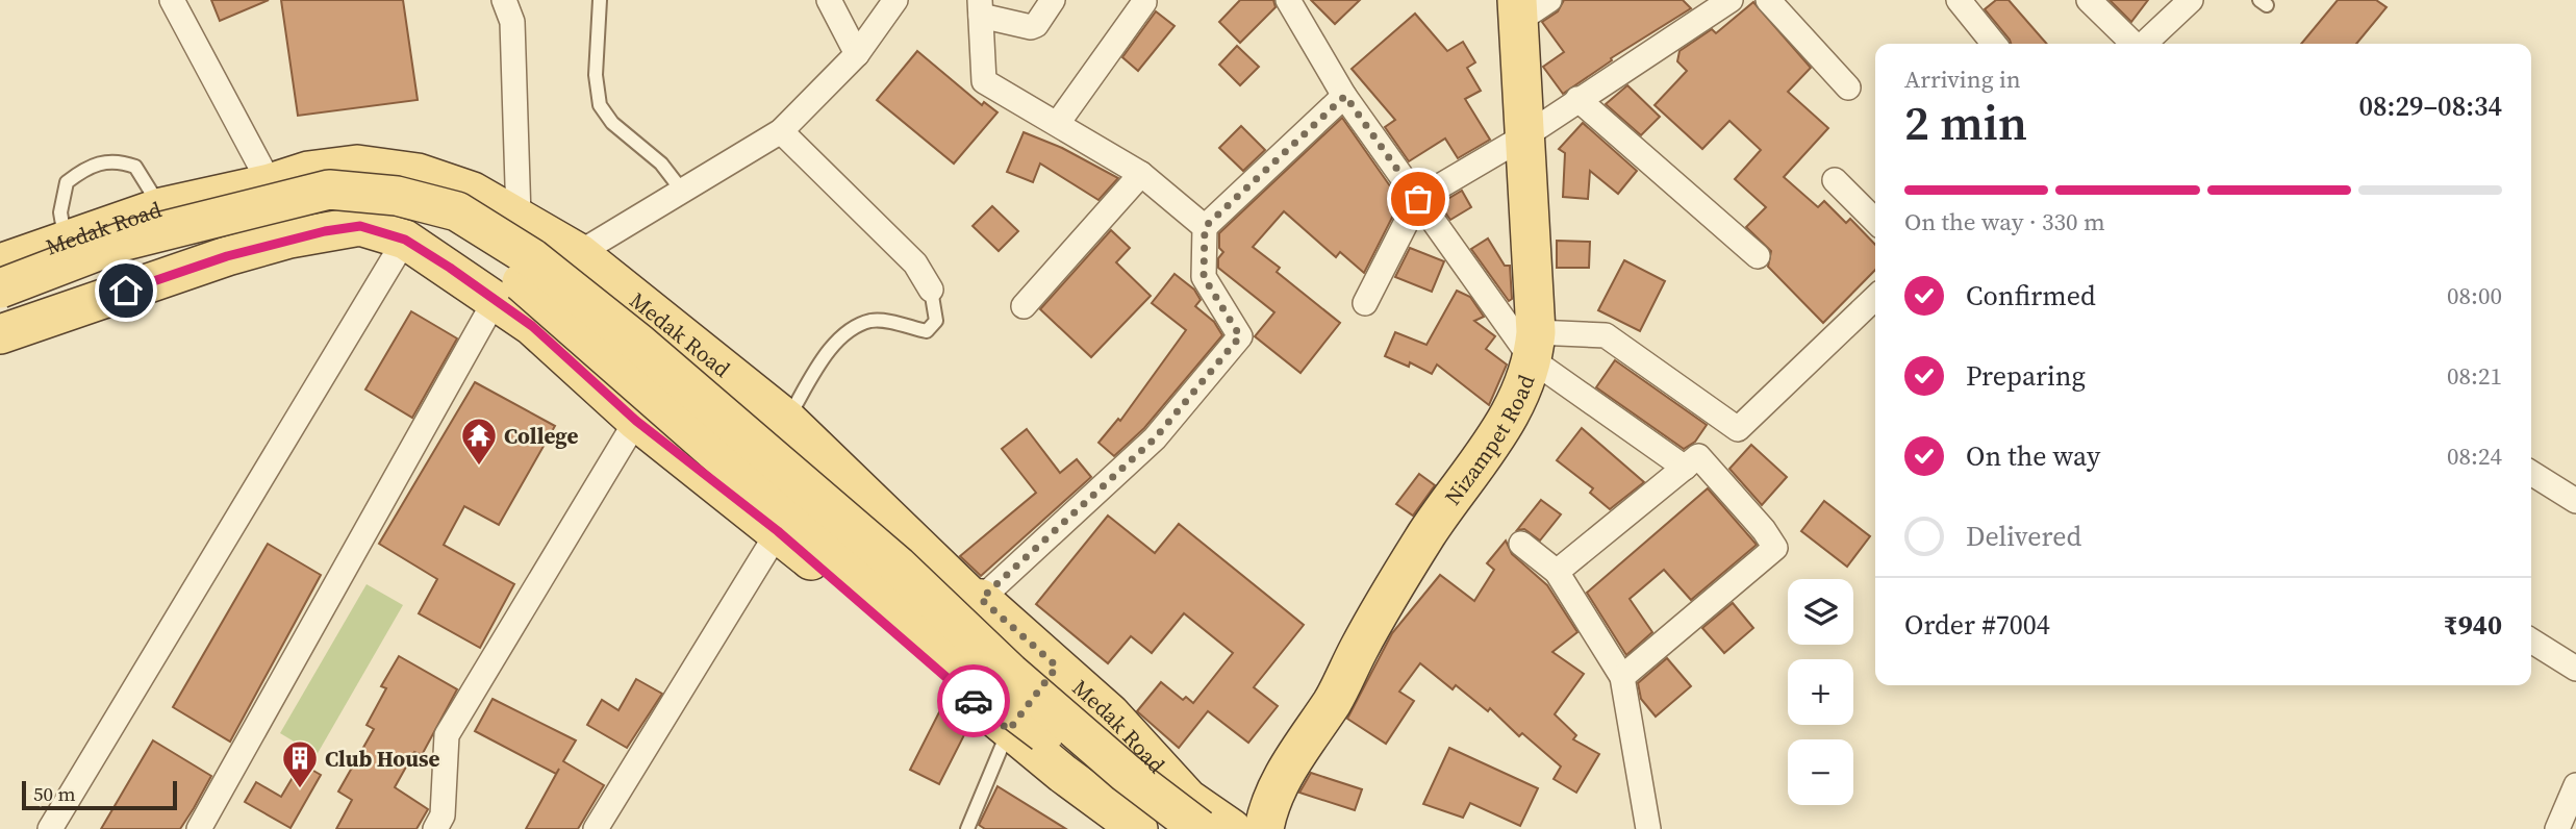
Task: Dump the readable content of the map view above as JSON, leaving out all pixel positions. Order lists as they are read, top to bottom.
{
  "streets": {
    "main road": ["Medak Road", "Nizampet Road"]
  },
  "places": {
    "temple": ["College"],
    "building": ["Club House"]
  },
  "scale_bar": "50 m",
  "page": {
    "heading": ["2 min", "Arriving in", "08:29–08:34"],
    "panel": ["Order #7004", "₹940"],
    "bar": "On the way · 330 m",
    "list": [
      ["Confirmed", "08:00"],
      ["Preparing", "08:21"],
      ["On the way", "08:24"],
      "Delivered"
    ],
    "map_buttons": ["+", "−"],
    "scale": "50 m"
  }
}
